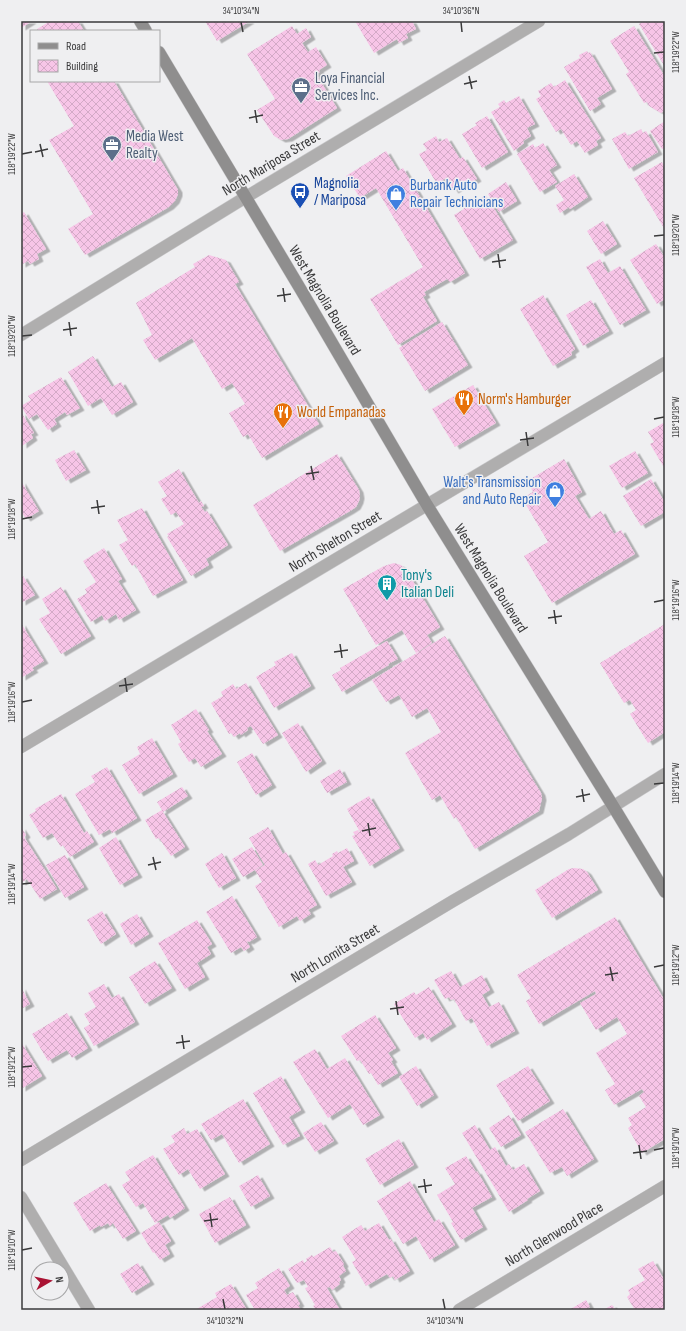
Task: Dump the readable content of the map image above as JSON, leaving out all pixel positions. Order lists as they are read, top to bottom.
{
  "streets": {
    "main road": ["West Magnolia Boulevard"],
    "street": [
      "North Mariposa Street",
      "North Shelton Street",
      "North Lomita Street",
      "North Glenwood Place"
    ]
  },
  "crossings": [
    ["North Mariposa Street", "West Magnolia Boulevard"],
    ["West Magnolia Boulevard", "North Shelton Street"],
    ["West Magnolia Boulevard", "North Lomita Street"]
  ],
  "places": {
    "office": ["Loya Financial Services Inc.", "Media West Realty"],
    "bus stop": ["Magnolia / Mariposa"],
    "shop": ["Burbank Auto Repair Technicians", "Walt's Transmission and Auto Repair"],
    "restaurant": ["Norm's Hamburger", "World Empanadas"],
    "building": ["Tony's Italian Deli"]
  },
  "legend": ["Road", "Building"],
  "north": "right",
  "coordinates": [
    "34°10'34\"N",
    "34°10'36\"N",
    "118°19'22\"W",
    "118°19'20\"W",
    "118°19'18\"W",
    "118°19'16\"W",
    "118°19'14\"W",
    "118°19'12\"W",
    "118°19'10\"W",
    "34°10'32\"N"
  ]
}
